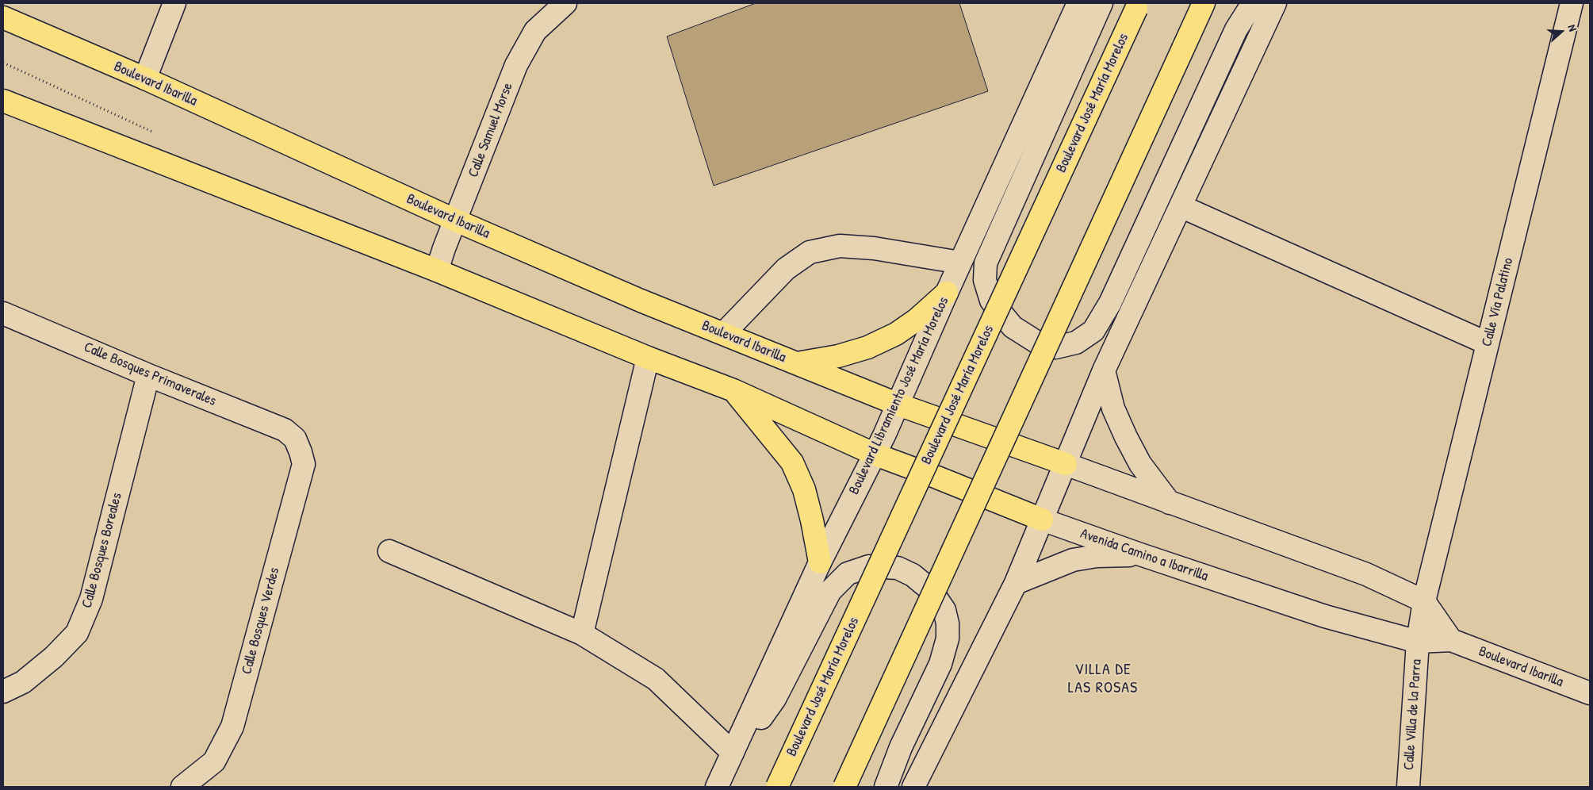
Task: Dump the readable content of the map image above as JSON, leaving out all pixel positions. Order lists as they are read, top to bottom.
{
  "streets": {
    "main road": ["Boulevard Ibarilla", "Boulevard José María Morelos", "Avenida Camino a Ibarrilla"],
    "street": [
      "Calle Samuel Morse",
      "Calle Vía Palatino",
      "Calle Bosques Primaverales",
      "Boulevard Libramiento José María Morelos",
      "Calle Bosques Boreales",
      "Calle Bosques Verdes",
      "Calle Villa de la Parra"
    ]
  },
  "crossings": [
    ["Boulevard Ibarilla", "Calle Samuel Morse"],
    ["Boulevard Ibarilla", "Calle Vía Palatino"],
    ["Boulevard Ibarilla", "Boulevard Libramiento José María Morelos"],
    ["Boulevard Ibarilla", "Avenida Camino a Ibarrilla"],
    ["Boulevard Ibarilla", "Calle Villa de la Parra"],
    ["Calle Vía Palatino", "Avenida Camino a Ibarrilla"],
    ["Calle Vía Palatino", "Calle Villa de la Parra"],
    ["Calle Bosques Primaverales", "Calle Bosques Boreales"],
    ["Calle Bosques Primaverales", "Calle Bosques Verdes"],
    ["Boulevard Libramiento José María Morelos", "Avenida Camino a Ibarrilla"],
    ["Avenida Camino a Ibarrilla", "Calle Villa de la Parra"]
  ],
  "districts": ["VILLA DE LAS ROSAS"],
  "north": "right"
}
